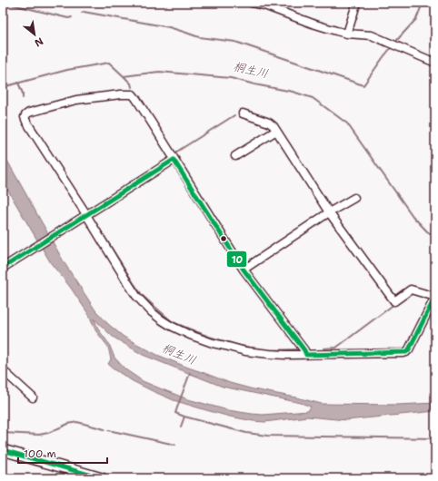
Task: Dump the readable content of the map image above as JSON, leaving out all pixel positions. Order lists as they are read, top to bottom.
{
  "water": ["桐生川"],
  "lines": ["transit line 10"],
  "scale_bar": "100 m",
  "north": "bottom right"
}
